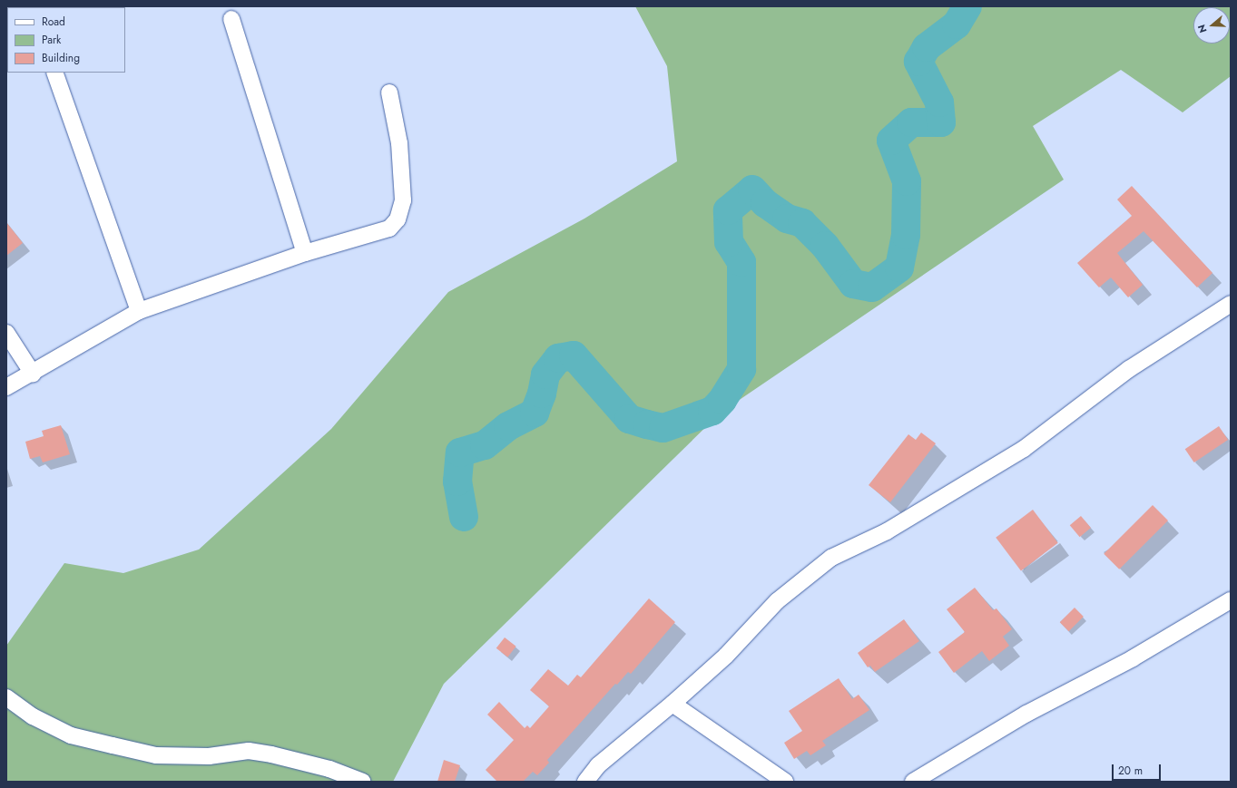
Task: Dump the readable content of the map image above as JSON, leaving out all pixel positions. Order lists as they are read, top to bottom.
{
  "legend": ["Road", "Park", "Building"],
  "scale_bar": "20 m",
  "north": "left"
}
